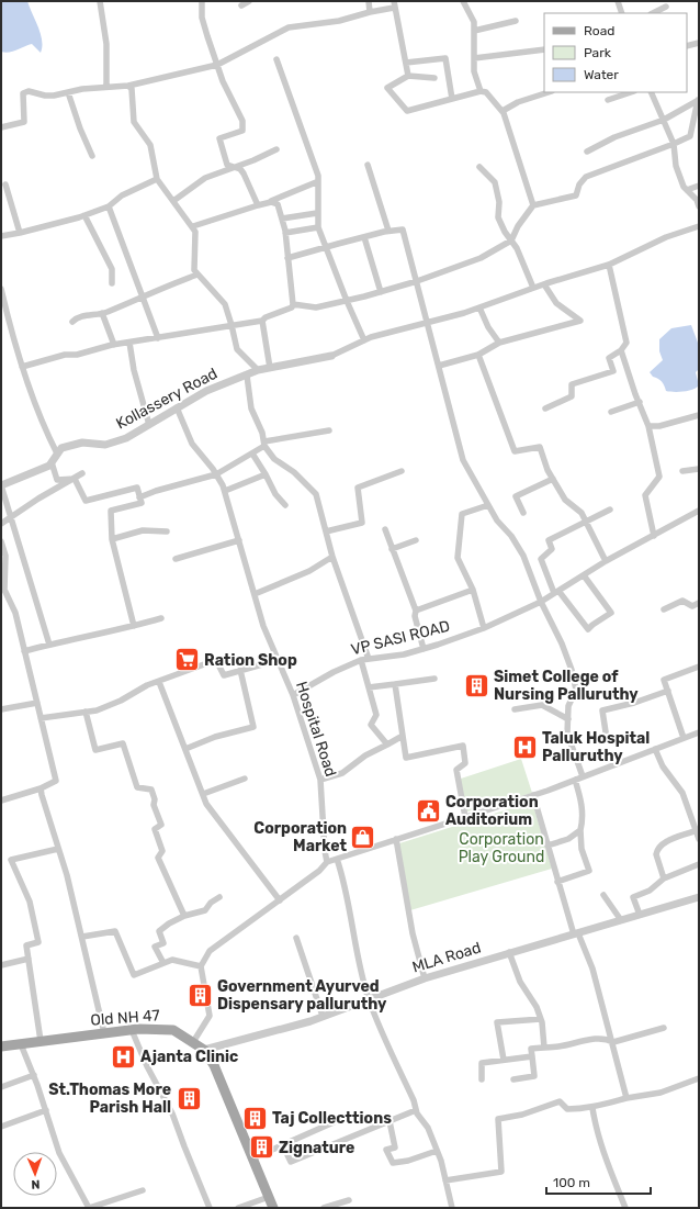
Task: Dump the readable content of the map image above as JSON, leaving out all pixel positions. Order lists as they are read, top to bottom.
{
  "streets": {
    "main road": ["Old NH 47"],
    "street": [
      "Kollassery Road",
      "VP SASI ROAD",
      "Hospital Road",
      "MLA Road"
    ]
  },
  "crossings": [
    ["Kollassery Road", "Hospital Road"],
    ["VP SASI ROAD", "Hospital Road"],
    ["MLA Road", "Old NH 47"]
  ],
  "parks": ["Corporation Play Ground"],
  "places": {
    "supermarket": ["Ration Shop"],
    "building": [
      "Simet College of Nursing Palluruthy",
      "Government Ayurved Dispensary palluruthy",
      "St.Thomas More Parish Hall",
      "Taj Collecttions",
      "Zignature"
    ],
    "hospital": ["Taluk Hospital Palluruthy", "Ajanta Clinic"],
    "public building": ["Corporation Auditorium"],
    "shop": ["Corporation Market"]
  },
  "legend": ["Road", "Park", "Water"],
  "scale_bar": "100 m",
  "north": "bottom"
}
